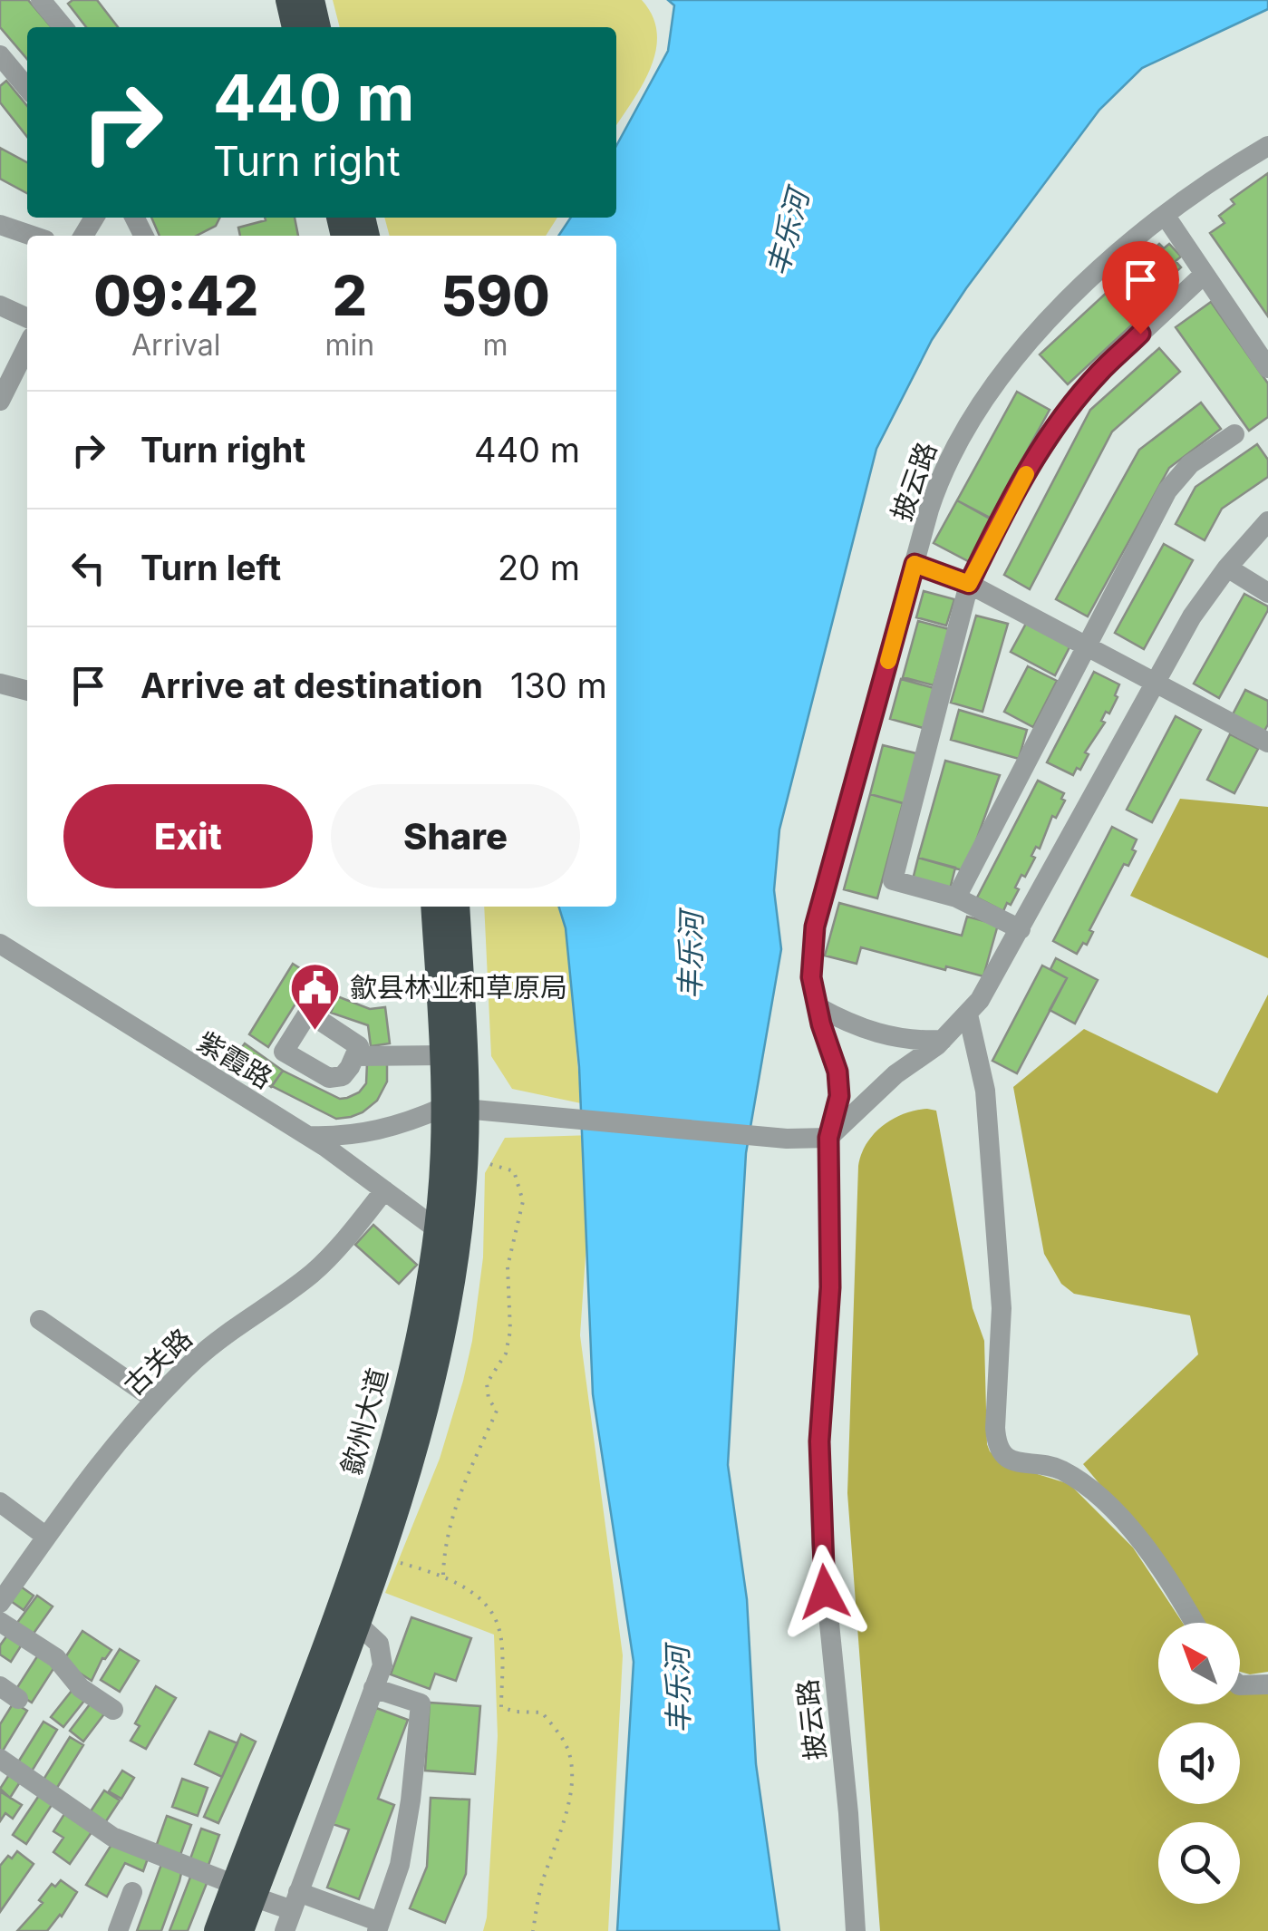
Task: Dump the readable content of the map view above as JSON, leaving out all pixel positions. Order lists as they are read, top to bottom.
{
  "streets": {
    "highway": ["歙州大道"],
    "street": ["披云路", "紫霞路", "古关路"]
  },
  "crossings": [
    ["紫霞路", "古关路"],
    ["紫霞路", "歙州大道"]
  ],
  "water": ["丰乐河"],
  "places": {
    "public building": ["歙县林业和草原局"]
  },
  "north": "top left",
  "page": {
    "turn": ["440 m", "Turn right"],
    "eta": [
      "09:42",
      "Arrival",
      "2",
      "min",
      "590",
      "m"
    ],
    "list": [
      {
        "name": "Turn right",
        "value": "440 m"
      },
      {
        "name": "Turn left",
        "value": "20 m"
      },
      {
        "name": "Arrive at destination",
        "value": "130 m"
      }
    ],
    "buttons": ["Exit", "Share"]
  }
}
